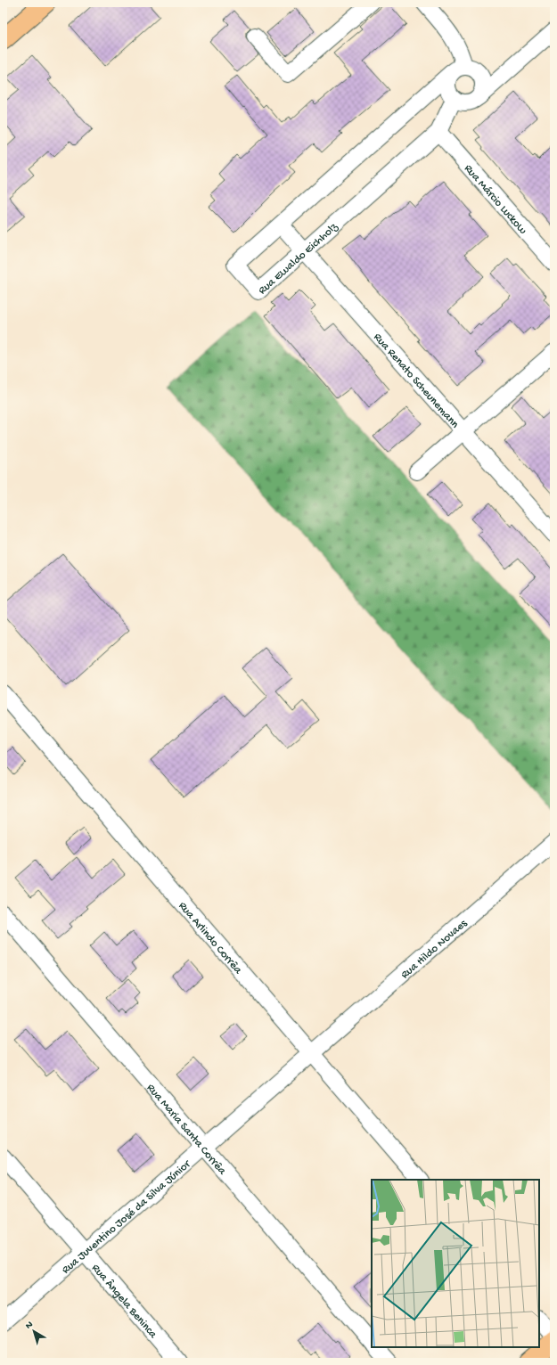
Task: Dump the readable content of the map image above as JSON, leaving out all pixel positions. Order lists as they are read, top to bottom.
{
  "streets": {
    "street": [
      "Rua Márcio Luckow",
      "Rua Ewaldo Eichholz",
      "Rua Renato Scheunemann",
      "Rua Arlindo Corrêa",
      "Rua Hildo Novaes",
      "Rua Maria Santa Corrêa",
      "Rua Juventino José da Silva Júnior",
      "Rua Ângela Beninca"
    ]
  },
  "crossings": [
    ["Rua Márcio Luckow", "Rua Ewaldo Eichholz"],
    ["Rua Ewaldo Eichholz", "Rua Renato Scheunemann"],
    ["Rua Arlindo Corrêa", "Rua Hildo Novaes"],
    ["Rua Arlindo Corrêa", "Rua Juventino José da Silva Júnior"],
    ["Rua Hildo Novaes", "Rua Juventino José da Silva Júnior"],
    ["Rua Maria Santa Corrêa", "Rua Juventino José da Silva Júnior"],
    ["Rua Juventino José da Silva Júnior", "Rua Ângela Beninca"]
  ],
  "north": "top left"
}
